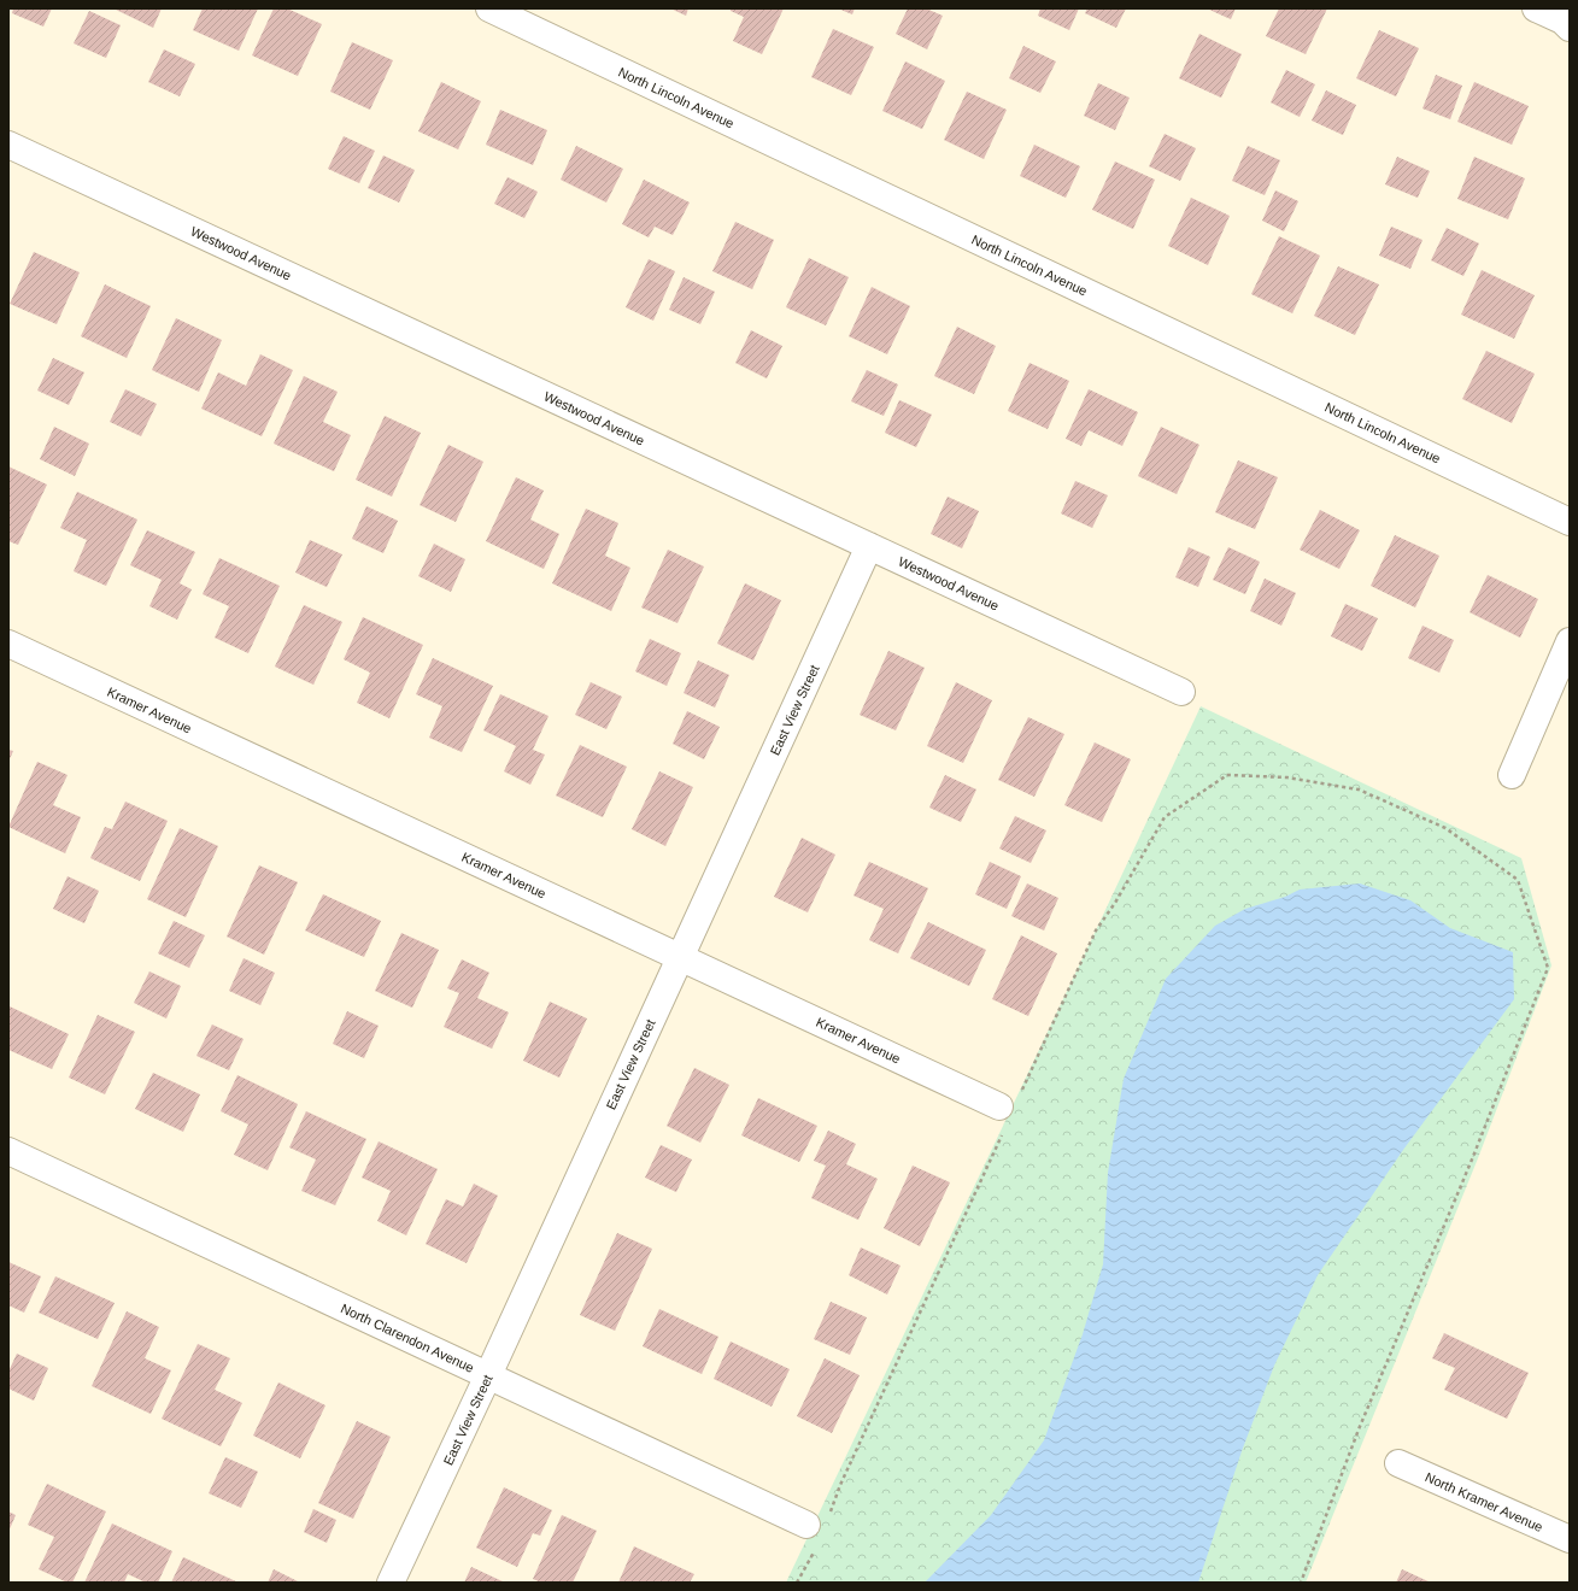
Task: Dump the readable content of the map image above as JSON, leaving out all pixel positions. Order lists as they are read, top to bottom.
{
  "streets": {
    "street": [
      "North Lincoln Avenue",
      "Westwood Avenue",
      "Kramer Avenue",
      "East View Street",
      "North Clarendon Avenue",
      "North Kramer Avenue"
    ]
  },
  "crossings": [
    ["Westwood Avenue", "East View Street"],
    ["Kramer Avenue", "East View Street"],
    ["East View Street", "North Clarendon Avenue"]
  ]
}
